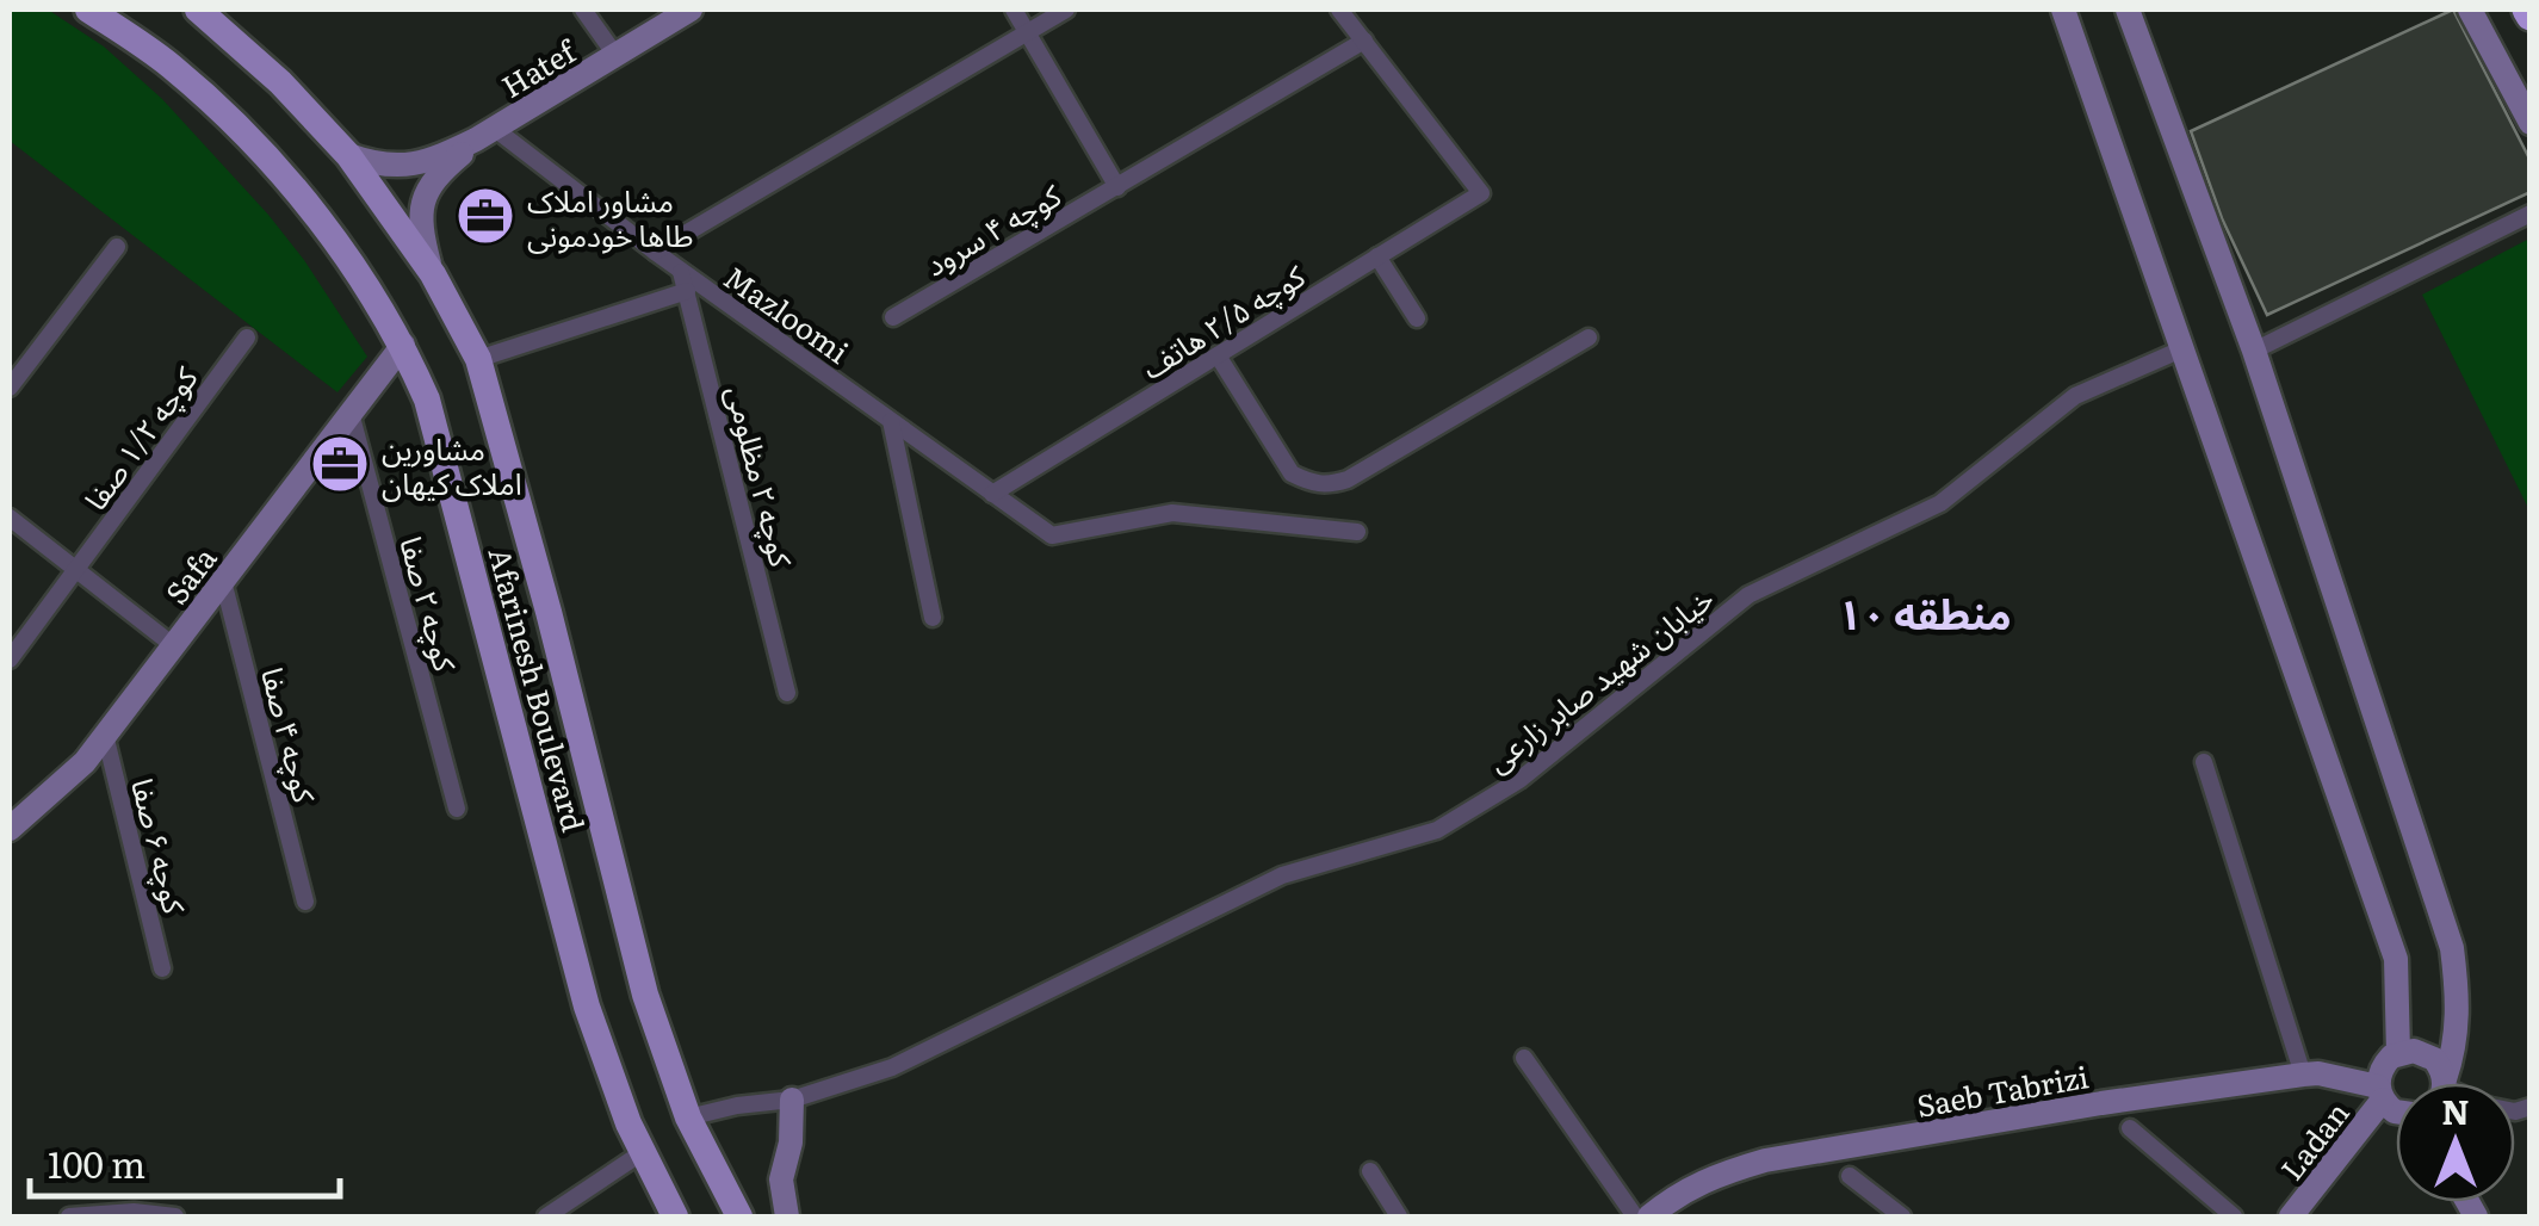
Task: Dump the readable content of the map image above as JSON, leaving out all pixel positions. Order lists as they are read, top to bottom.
{
  "streets": {
    "main road": ["Afarinesh Boulevard"],
    "street": [
      "Hatef",
      "کوچه ۴ سرود",
      "Mazloomi",
      "کوچه ۲/۵ هاتف",
      "کوچه ۱/۲ صفا",
      "کوچه ۲ مظلومی",
      "Safa",
      "کوچه ۲ صفا",
      "خیابان شهید صابر زارعی",
      "کوچه ۴ صفا",
      "کوچه ۶ صفا",
      "Saeb Tabrizi",
      "Ladan"
    ]
  },
  "crossings": [
    ["Hatef", "Mazloomi"],
    ["Hatef", "Afarinesh Boulevard"],
    ["کوچه ۴ سرود", "کوچه ۲/۵ هاتف"],
    ["Mazloomi", "کوچه ۲/۵ هاتف"],
    ["Mazloomi", "کوچه ۲ مظلومی"],
    ["Safa", "کوچه ۲ صفا"],
    ["Safa", "Afarinesh Boulevard"],
    ["Safa", "کوچه ۴ صفا"],
    ["Safa", "کوچه ۶ صفا"],
    ["خیابان شهید صابر زارعی", "Afarinesh Boulevard"],
    ["Saeb Tabrizi", "Ladan"]
  ],
  "districts": ["منطقه ۱۰"],
  "places": {
    "office": ["مشاور املاک طاها خودمونی", "مشاورین املاک کیهان"]
  },
  "scale_bar": "100 m",
  "north": "top"
}
